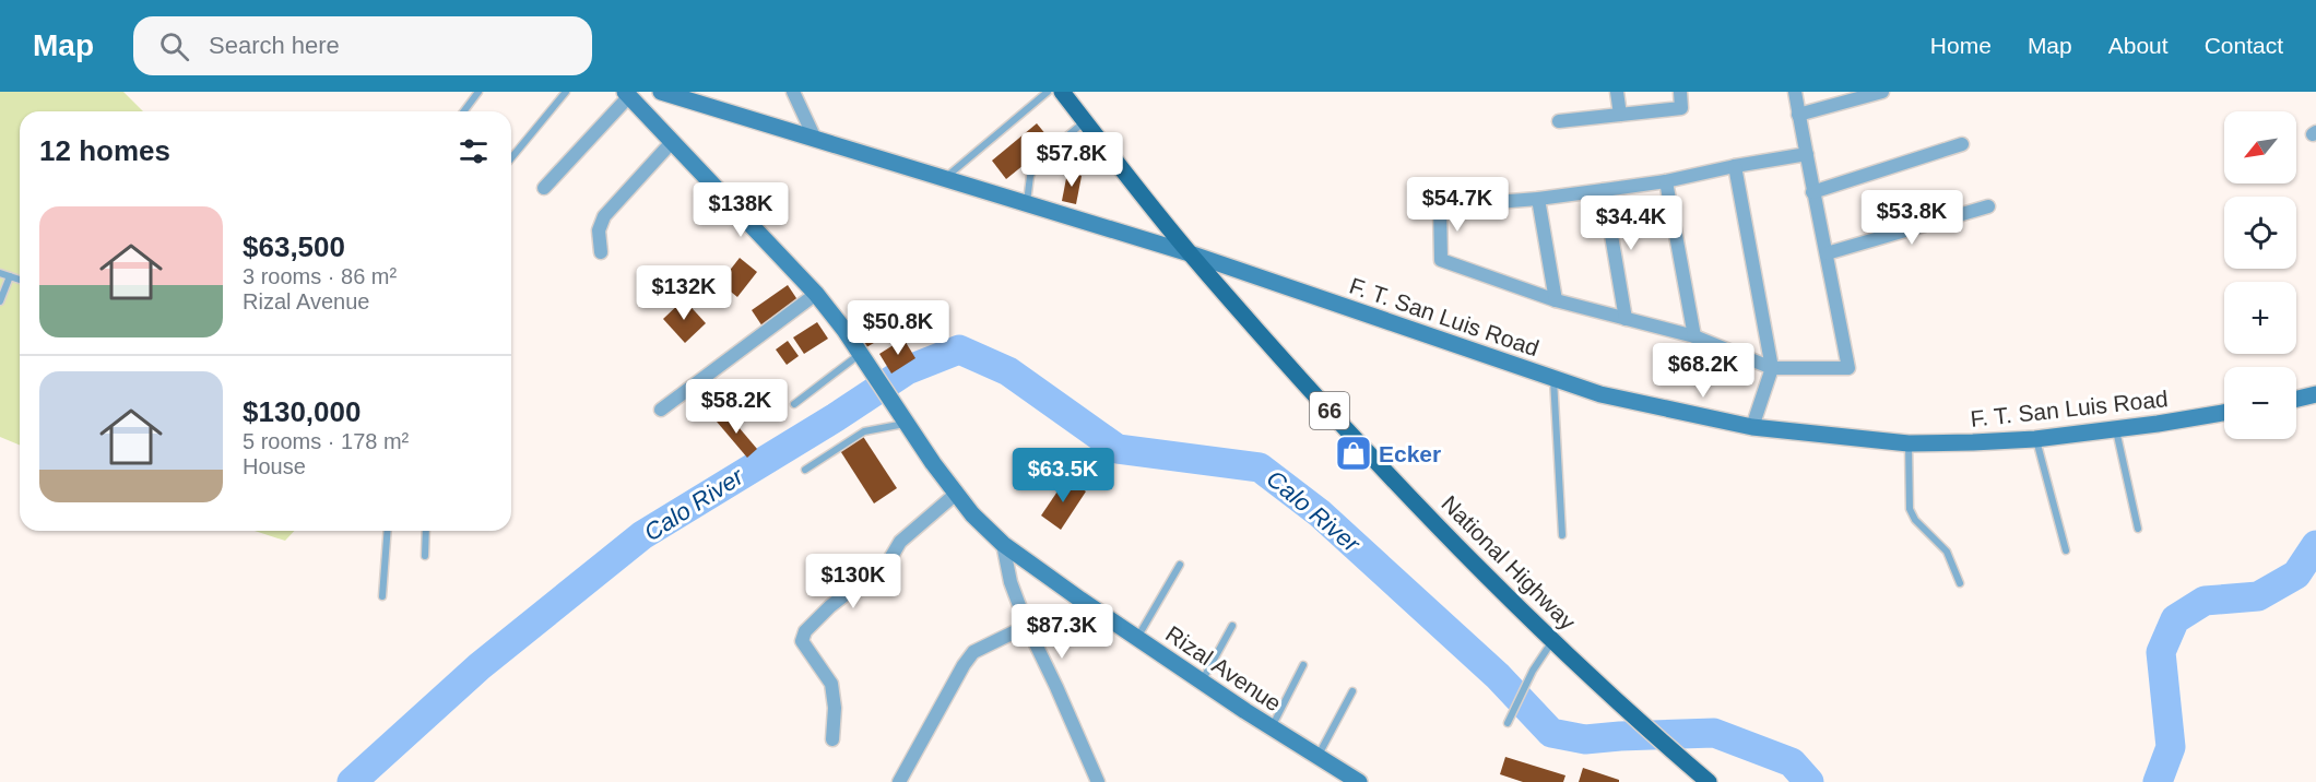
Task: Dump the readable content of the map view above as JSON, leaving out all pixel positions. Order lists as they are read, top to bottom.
{
  "streets": {
    "main road": [
      "F. T. San Luis Road",
      "66",
      "National Highway",
      "Rizal Avenue"
    ]
  },
  "crossings": [
    ["F. T. San Luis Road", "National Highway"]
  ],
  "water": ["Calo River"],
  "places": {
    "shop": ["Ecker"]
  },
  "north": "bottom left",
  "page": {
    "header": "Map",
    "search": "Search here",
    "nav": [
      "Home",
      "Map",
      "About",
      "Contact"
    ],
    "map_buttons": ["+", "−"],
    "heading": "12 homes",
    "price": [
      "$57.8K",
      "$54.7K",
      "$138K",
      "$53.8K",
      "$34.4K",
      "$132K",
      "$50.8K",
      "$68.2K",
      "$58.2K",
      "$63.5K",
      "$130K",
      "$87.3K"
    ],
    "list": [
      {
        "name": "$63,500",
        "note": "3 rooms · 86 m² · Rizal Avenue"
      },
      {
        "name": "$130,000",
        "note": "5 rooms · 178 m² · House"
      }
    ]
  }
}
